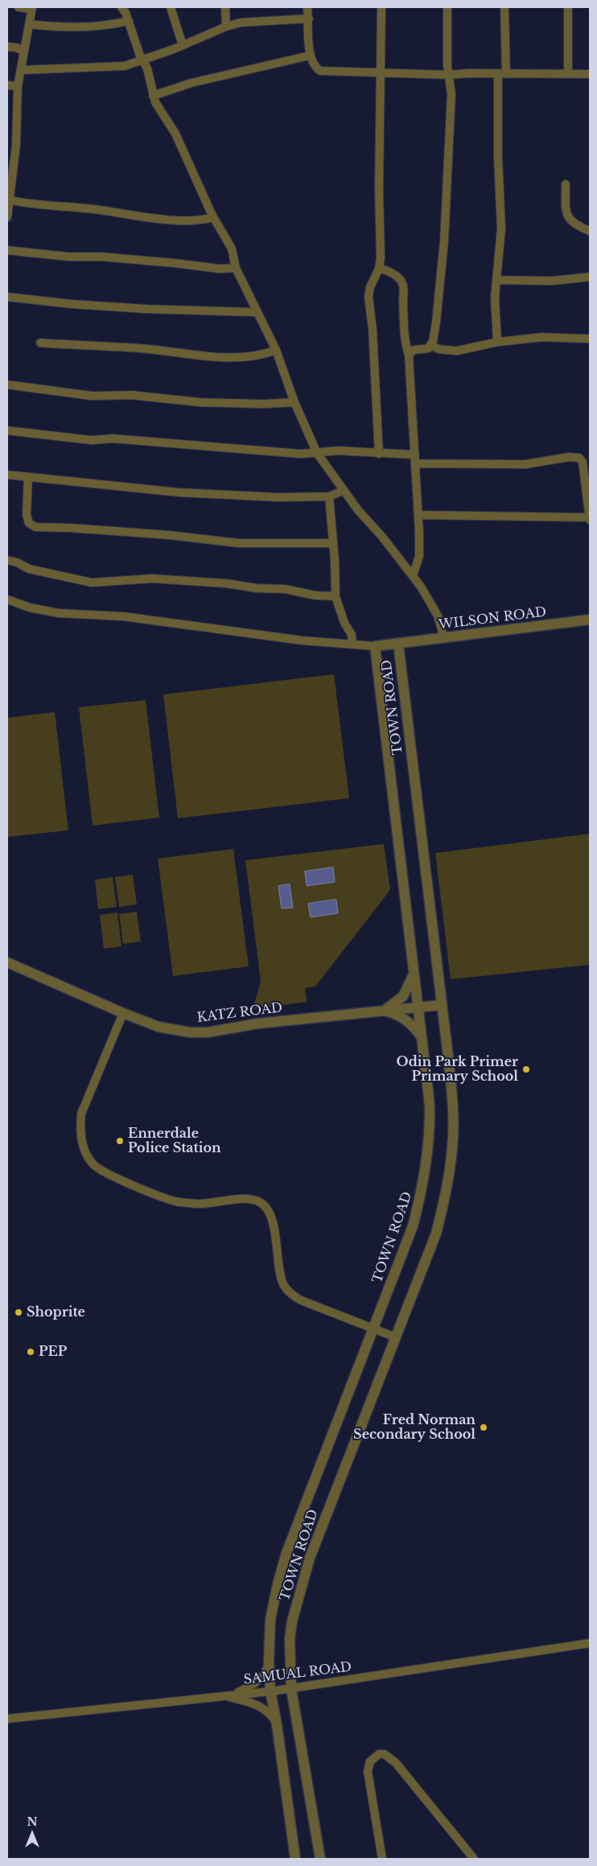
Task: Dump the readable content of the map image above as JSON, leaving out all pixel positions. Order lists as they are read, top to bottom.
{
  "streets": {
    "street": [
      "WILSON ROAD",
      "TOWN ROAD",
      "KATZ ROAD",
      "SAMUAL ROAD"
    ]
  },
  "crossings": [
    ["WILSON ROAD", "TOWN ROAD"],
    ["TOWN ROAD", "KATZ ROAD"],
    ["TOWN ROAD", "SAMUAL ROAD"]
  ],
  "places": [
    "Odin Park Primer Primary School",
    "Ennerdale Police Station",
    "Shoprite",
    "PEP",
    "Fred Norman Secondary School"
  ],
  "north": "top"
}
